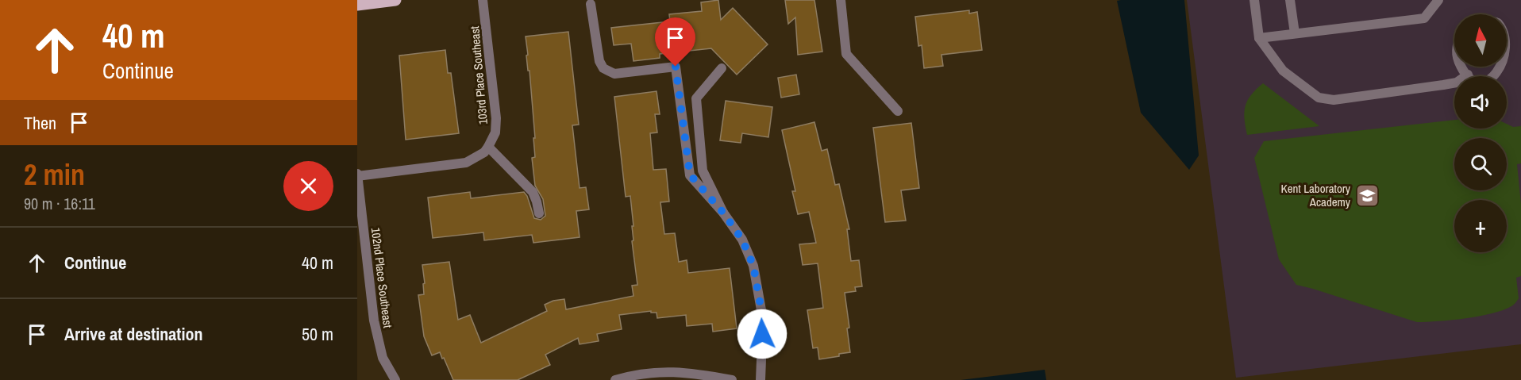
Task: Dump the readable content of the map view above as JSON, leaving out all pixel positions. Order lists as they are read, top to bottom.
{
  "streets": {
    "street": ["103rd Place Southeast", "102nd Place Southeast"]
  },
  "places": {
    "school or university": ["Kent Laboratory Academy"]
  },
  "north": "top",
  "page": {
    "turn": ["40 m", "Continue"],
    "map_buttons": "+",
    "then": "Then",
    "heading": ["2 min", "90 m · 16:11"],
    "list": [
      {
        "name": "Continue",
        "value": "40 m"
      },
      {
        "name": "Arrive at destination",
        "value": "50 m"
      }
    ]
  }
}
